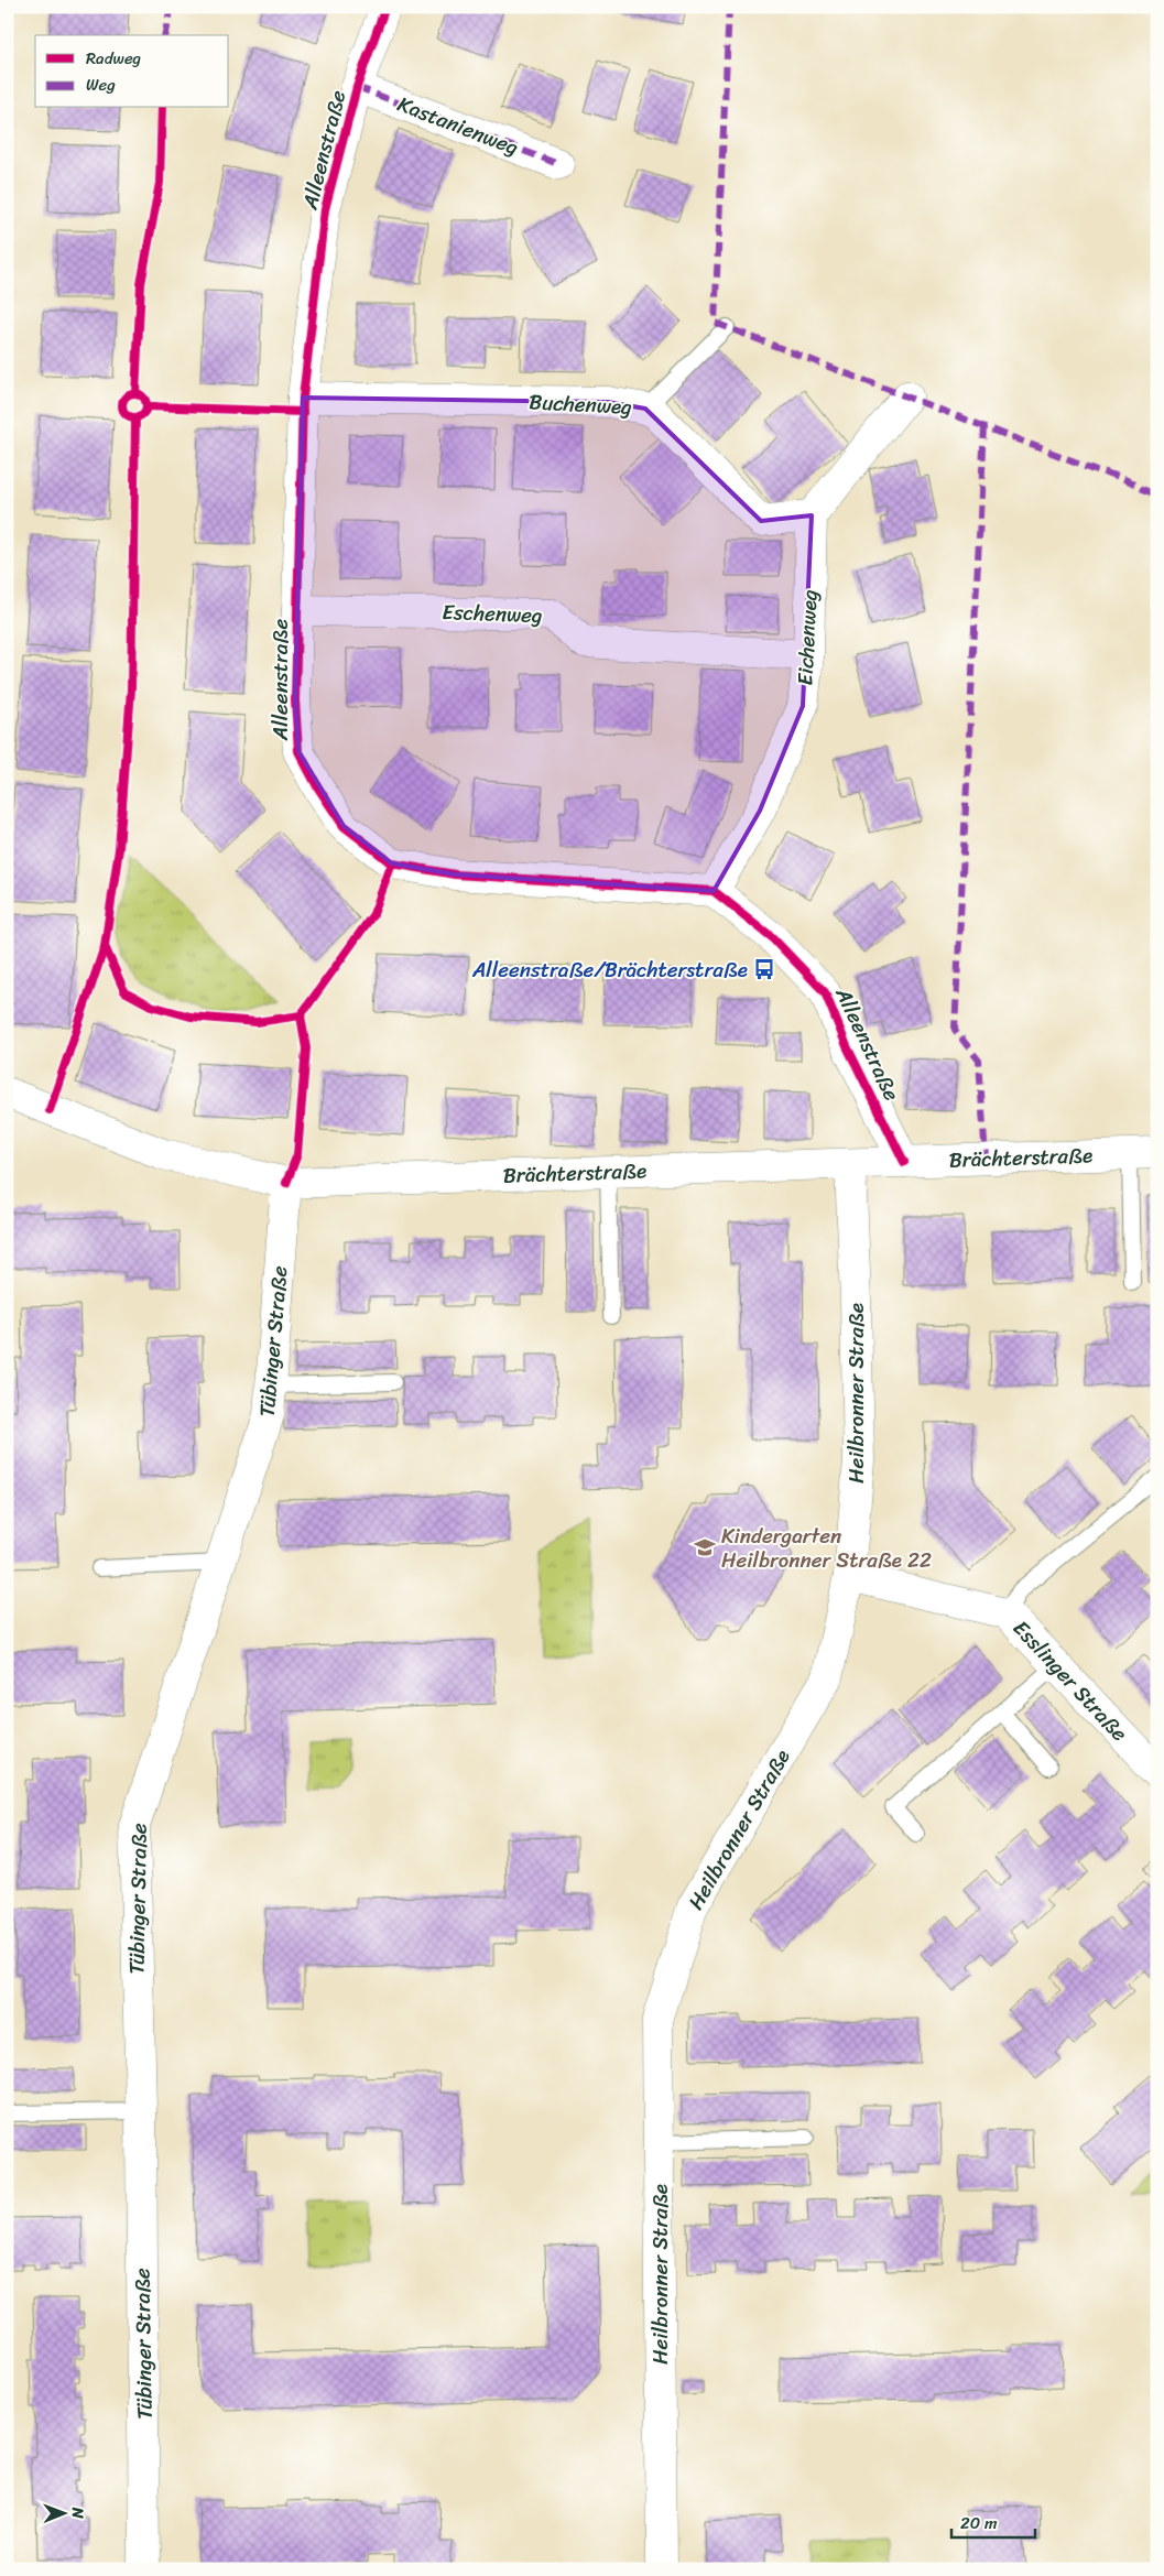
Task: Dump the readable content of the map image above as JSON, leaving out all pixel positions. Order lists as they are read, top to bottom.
{
  "streets": {
    "street": [
      "Kastanienweg",
      "Alleenstraße",
      "Buchenweg",
      "Eschenweg",
      "Eichenweg",
      "Brächterstraße",
      "Tübinger Straße",
      "Heilbronner Straße",
      "Esslinger Straße"
    ]
  },
  "crossings": [
    ["Kastanienweg", "Alleenstraße"],
    ["Alleenstraße", "Buchenweg"],
    ["Alleenstraße", "Eschenweg"],
    ["Alleenstraße", "Eichenweg"],
    ["Alleenstraße", "Brächterstraße"],
    ["Buchenweg", "Eichenweg"],
    ["Eschenweg", "Eichenweg"],
    ["Brächterstraße", "Tübinger Straße"],
    ["Brächterstraße", "Heilbronner Straße"],
    ["Heilbronner Straße", "Esslinger Straße"]
  ],
  "places": {
    "bus stop": ["Alleenstraße/Brächterstraße"],
    "school or university": ["Kindergarten Heilbronner Straße 22"]
  },
  "legend": ["Radweg", "Weg"],
  "scale_bar": "20 m",
  "north": "right"
}
